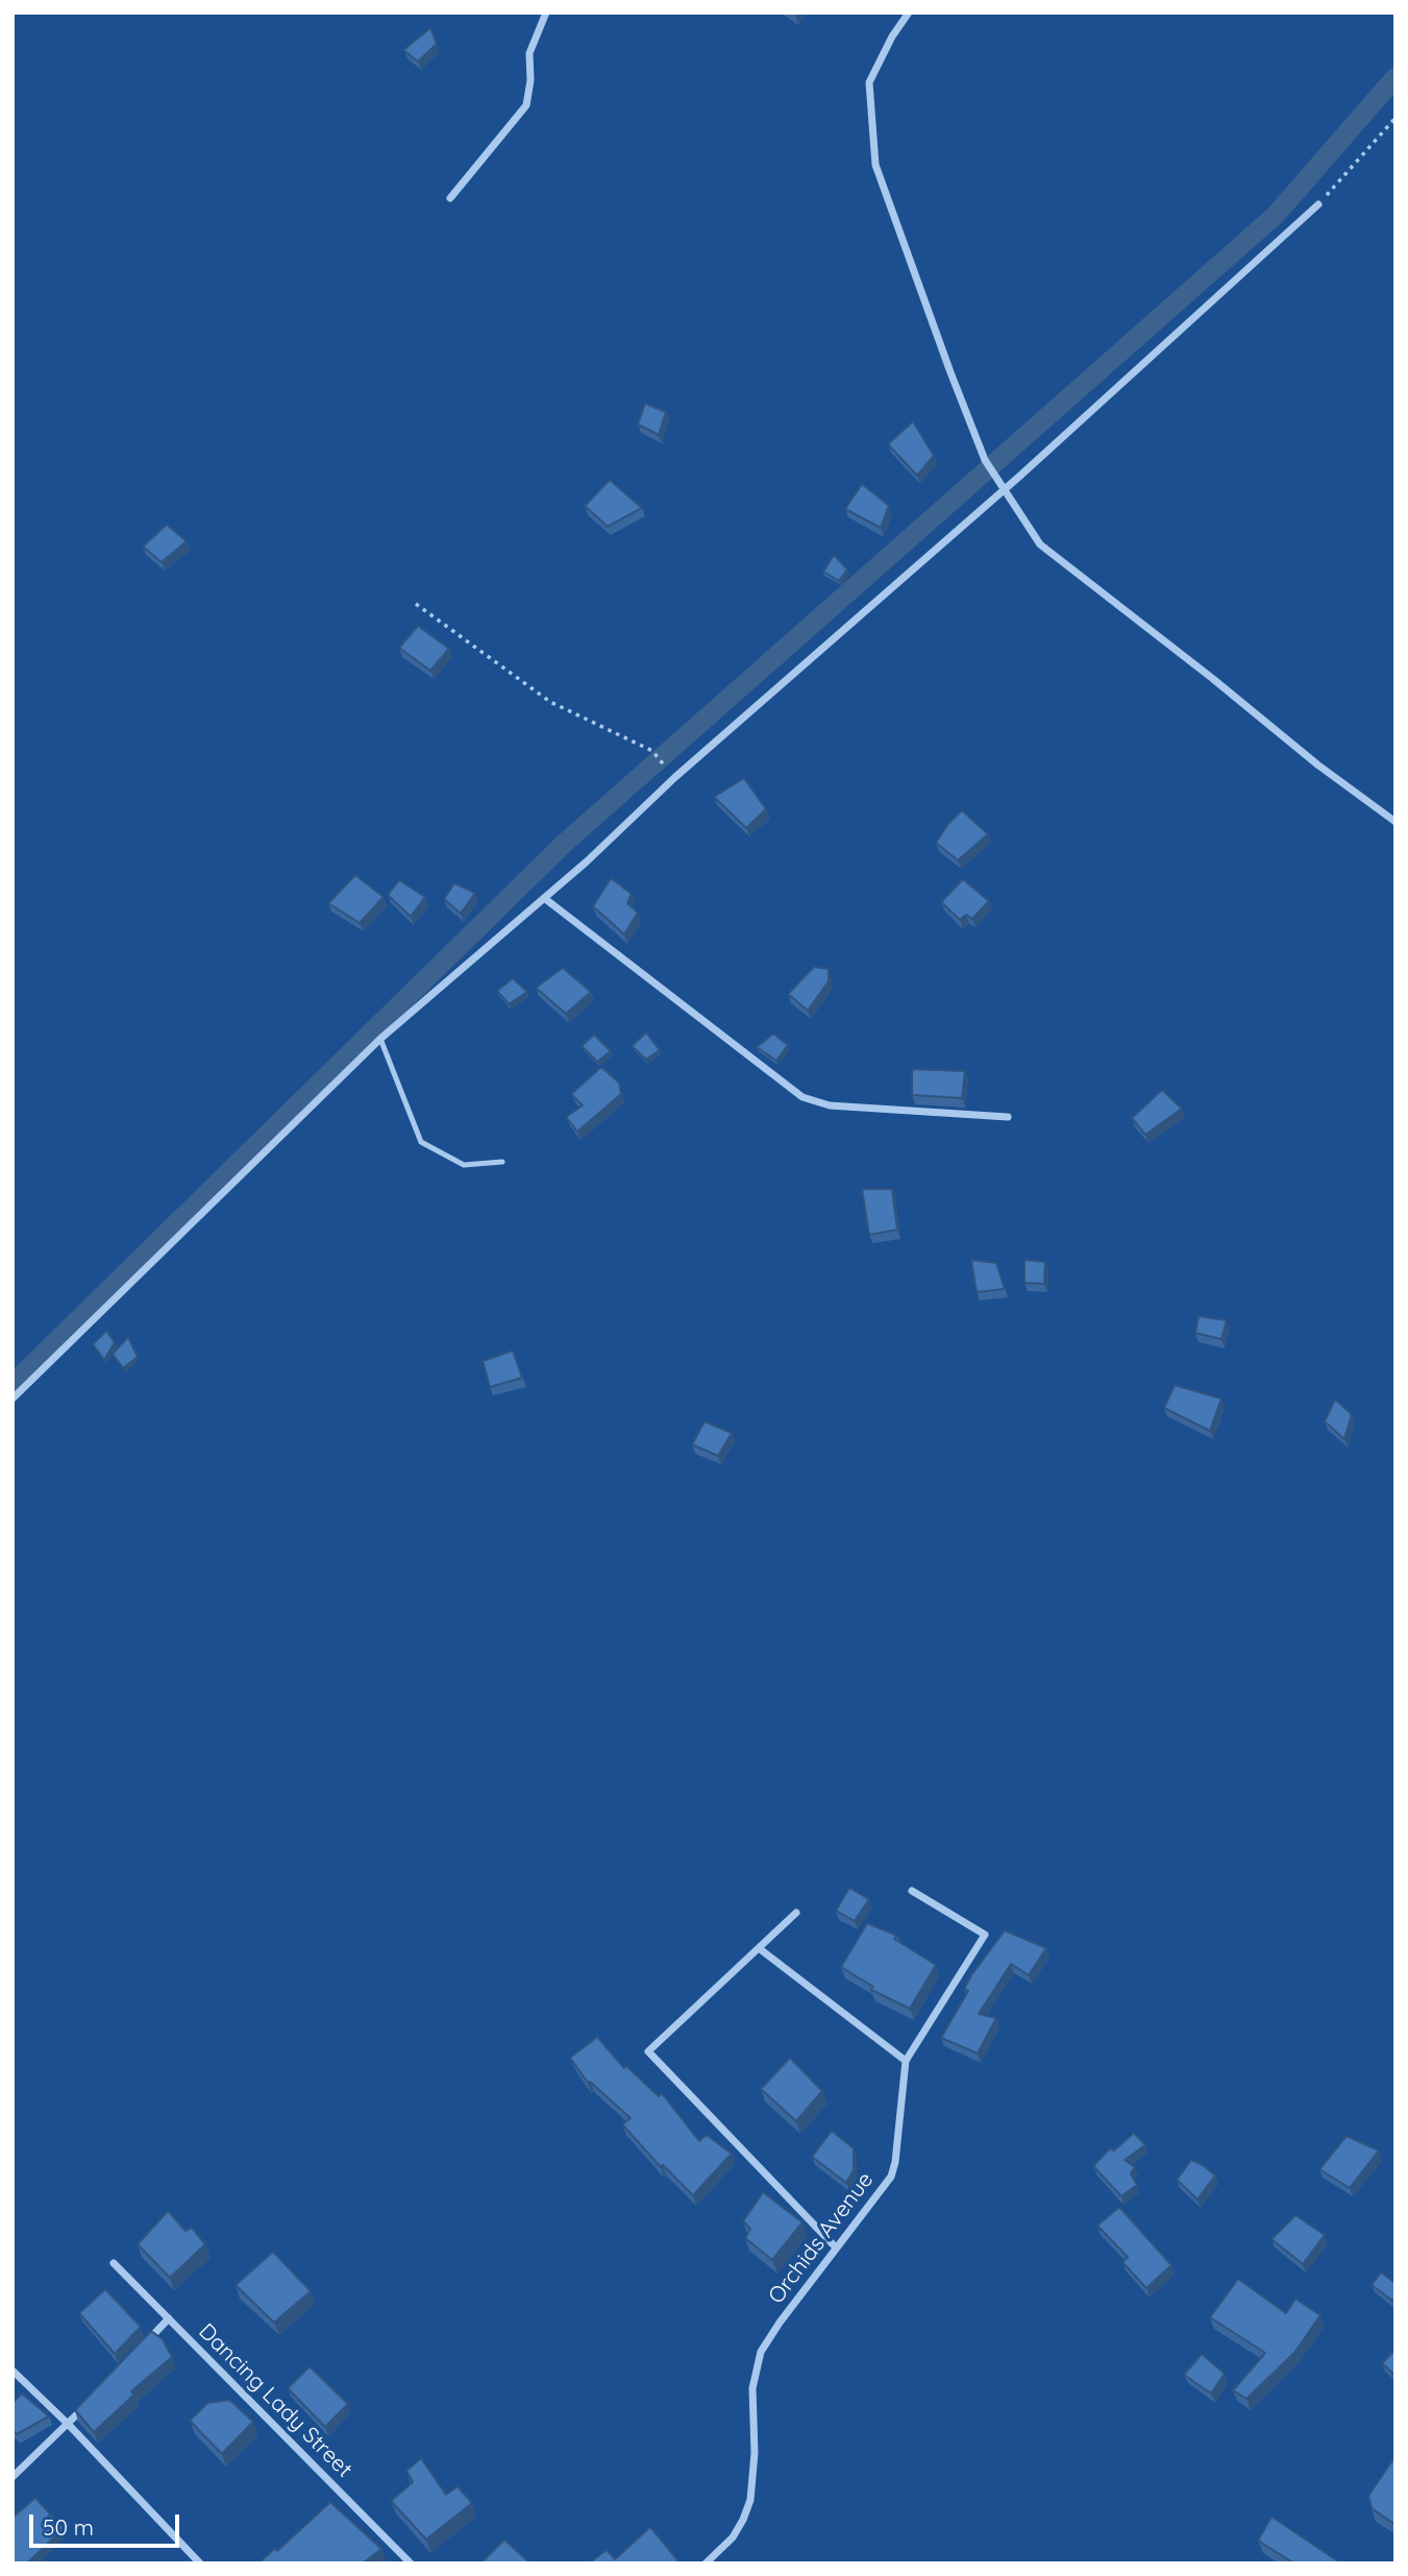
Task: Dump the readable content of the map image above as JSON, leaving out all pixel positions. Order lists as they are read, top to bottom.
{
  "streets": {
    "street": ["Orchids Avenue", "Dancing Lady Street"]
  },
  "scale_bar": "50 m"
}
